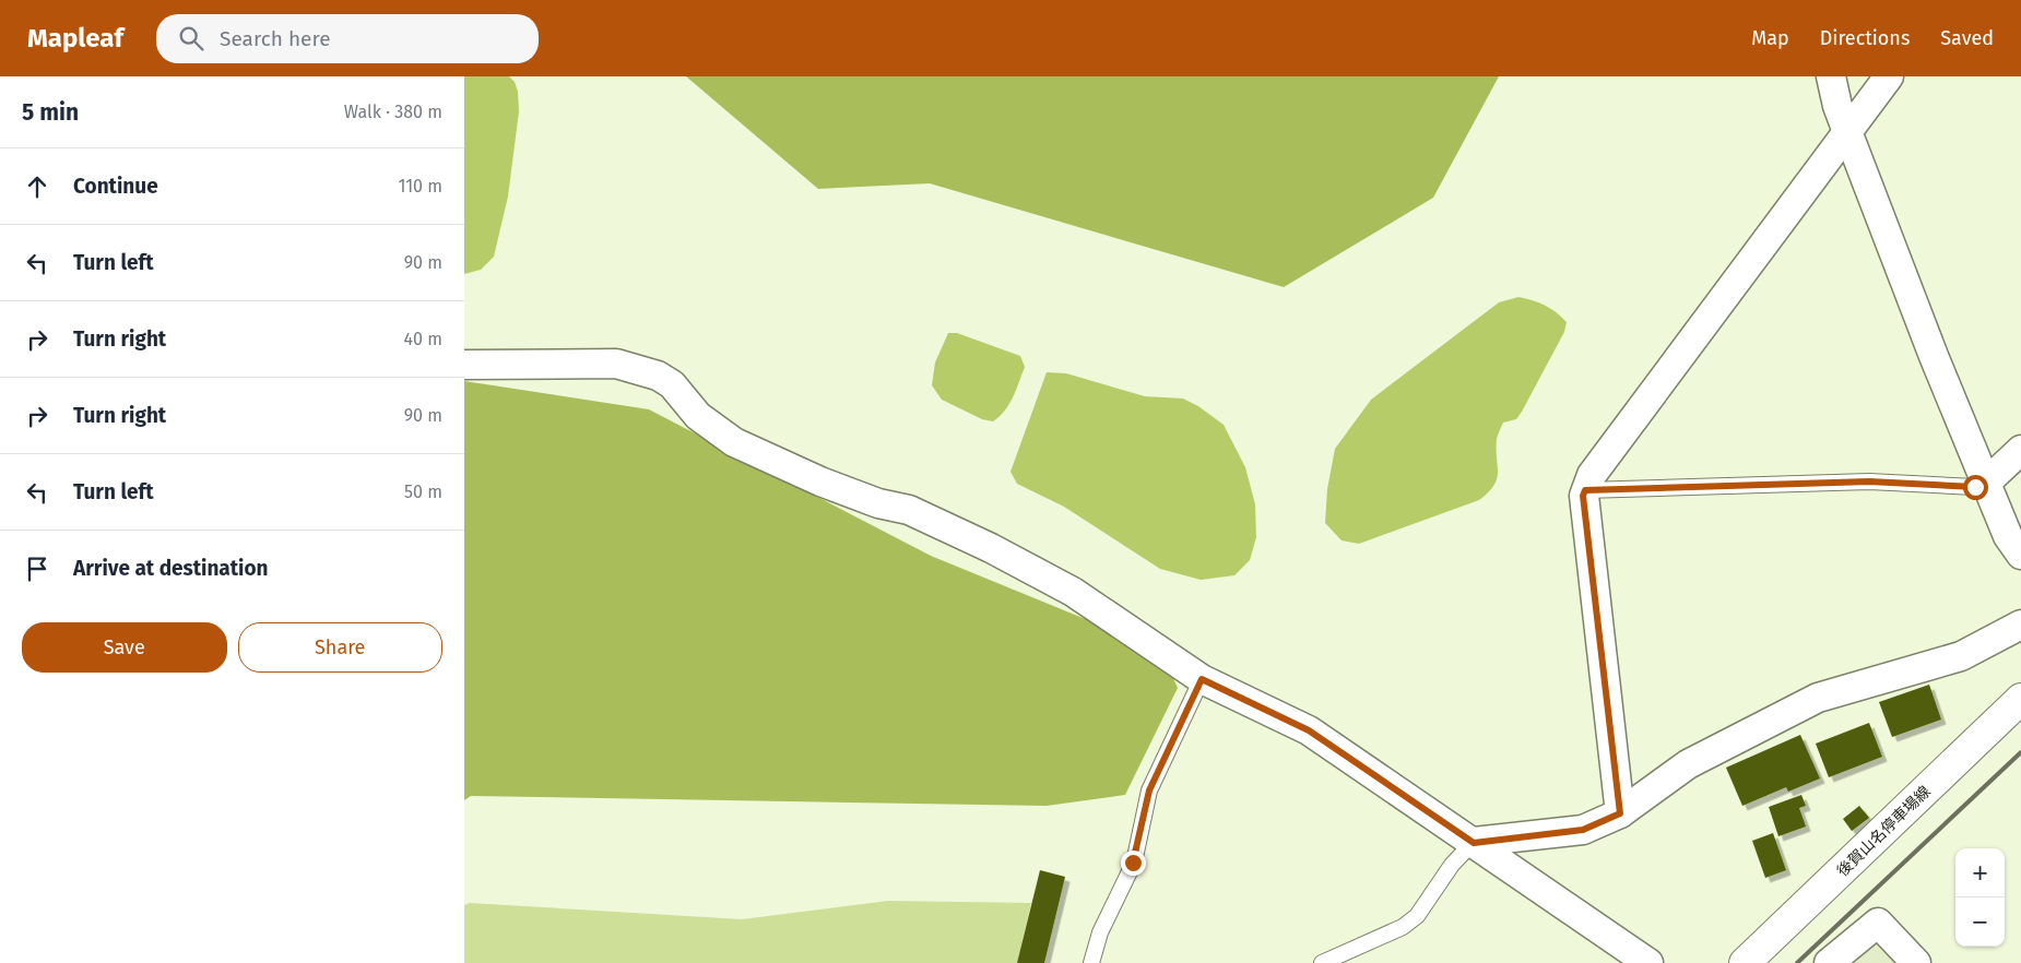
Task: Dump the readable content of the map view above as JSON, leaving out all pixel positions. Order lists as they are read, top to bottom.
{
  "streets": {
    "main road": ["後賀山名停車場線"]
  },
  "page": {
    "header": "Mapleaf",
    "search": "Search here",
    "nav": ["Map", "Directions", "Saved"],
    "heading": ["5 min", "Walk · 380 m"],
    "list": [
      ["Continue", "110 m"],
      ["Turn left", "90 m"],
      ["Turn right", "40 m"],
      ["Turn right", "90 m"],
      ["Turn left", "50 m"],
      "Arrive at destination"
    ],
    "buttons": ["Save", "Share"],
    "map_buttons": ["+", "−"]
  }
}
